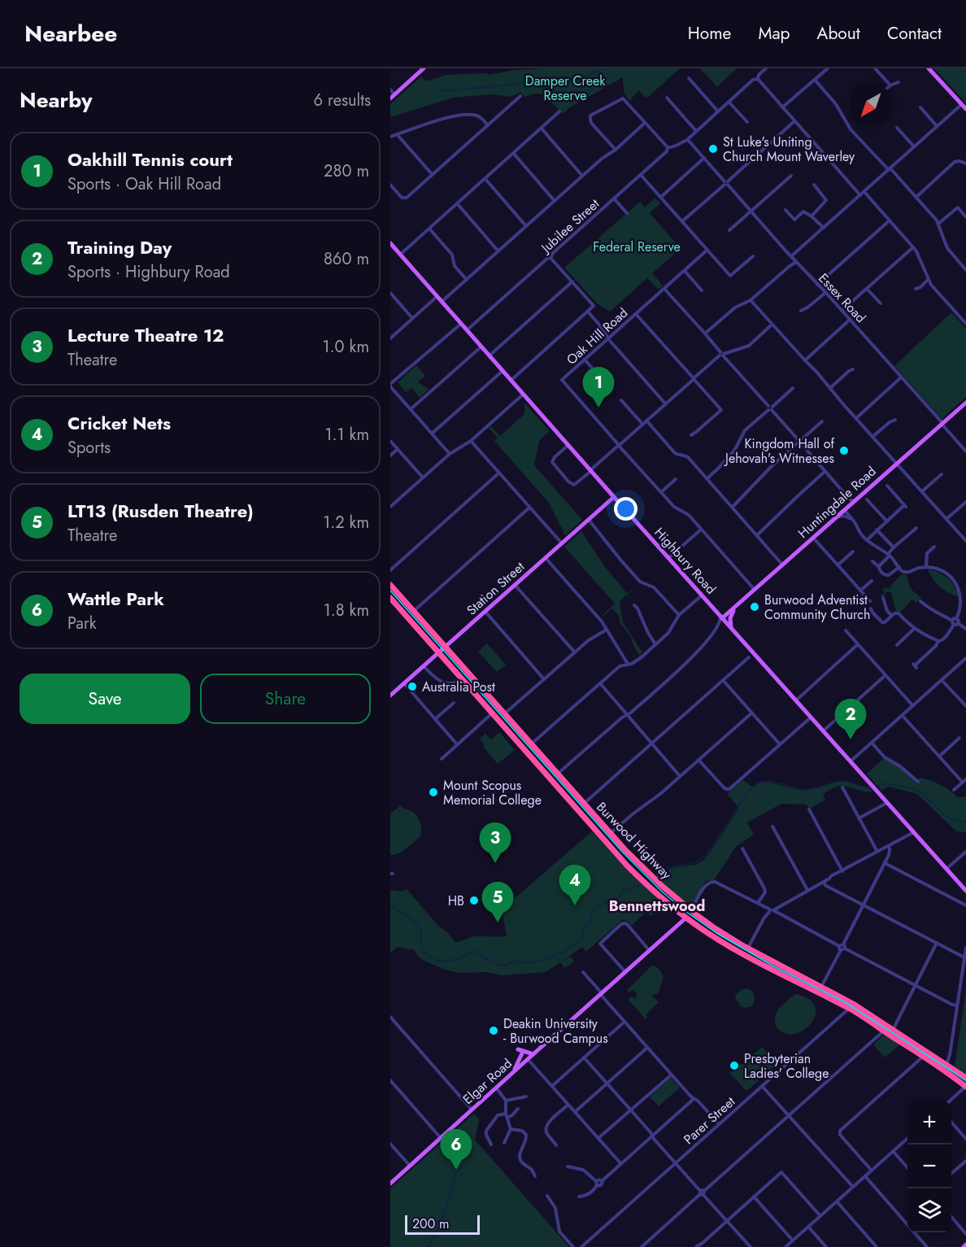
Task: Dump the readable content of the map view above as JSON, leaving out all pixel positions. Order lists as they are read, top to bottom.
{
  "streets": {
    "highway": ["Burwood Highway"],
    "main road": [
      "Huntingdale Road",
      "Highbury Road",
      "Station Street",
      "Elgar Road"
    ],
    "street": [
      "Jubilee Street",
      "Essex Road",
      "Oak Hill Road",
      "Parer Street"
    ]
  },
  "crossings": [
    ["Jubilee Street", "Essex Road"],
    ["Jubilee Street", "Highbury Road"],
    ["Essex Road", "Huntingdale Road"],
    ["Huntingdale Road", "Highbury Road"],
    ["Highbury Road", "Station Street"],
    ["Station Street", "Burwood Highway"],
    ["Burwood Highway", "Elgar Road"],
    ["Burwood Highway", "Parer Street"]
  ],
  "districts": ["Bennettswood"],
  "parks": ["Damper Creek Reserve", "Federal Reserve"],
  "places": [
    "St Luke's Uniting Church Mount Waverley",
    "Kingdom Hall of Jehovah's Witnesses",
    "Burwood Adventist Community Church",
    "Australia Post",
    "Mount Scopus Memorial College",
    "HB",
    "Deakin University - Burwood Campus",
    "Presbyterian Ladies' College"
  ],
  "scale_bar": "200 m",
  "north": "bottom left",
  "page": {
    "header": "Nearbee",
    "nav": [
      "Home",
      "Map",
      "About",
      "Contact"
    ],
    "heading": ["Nearby", "6 results"],
    "list": [
      {
        "mark": "1",
        "name": "Oakhill Tennis court",
        "note": "Sports · Oak Hill Road",
        "value": "280 m"
      },
      {
        "mark": "2",
        "name": "Training Day",
        "note": "Sports · Highbury Road",
        "value": "860 m"
      },
      {
        "mark": "3",
        "name": "Lecture Theatre 12",
        "note": "Theatre",
        "value": "1.0 km"
      },
      {
        "mark": "4",
        "name": "Cricket Nets",
        "note": "Sports",
        "value": "1.1 km"
      },
      {
        "mark": "5",
        "name": "LT13 (Rusden Theatre)",
        "note": "Theatre",
        "value": "1.2 km"
      },
      {
        "mark": "6",
        "name": "Wattle Park",
        "note": "Park",
        "value": "1.8 km"
      }
    ],
    "pins": [
      "1",
      "2",
      "3",
      "4",
      "5",
      "6"
    ],
    "buttons": ["Save", "Share"],
    "map_buttons": ["+", "−"],
    "scale": "200 m"
  }
}
